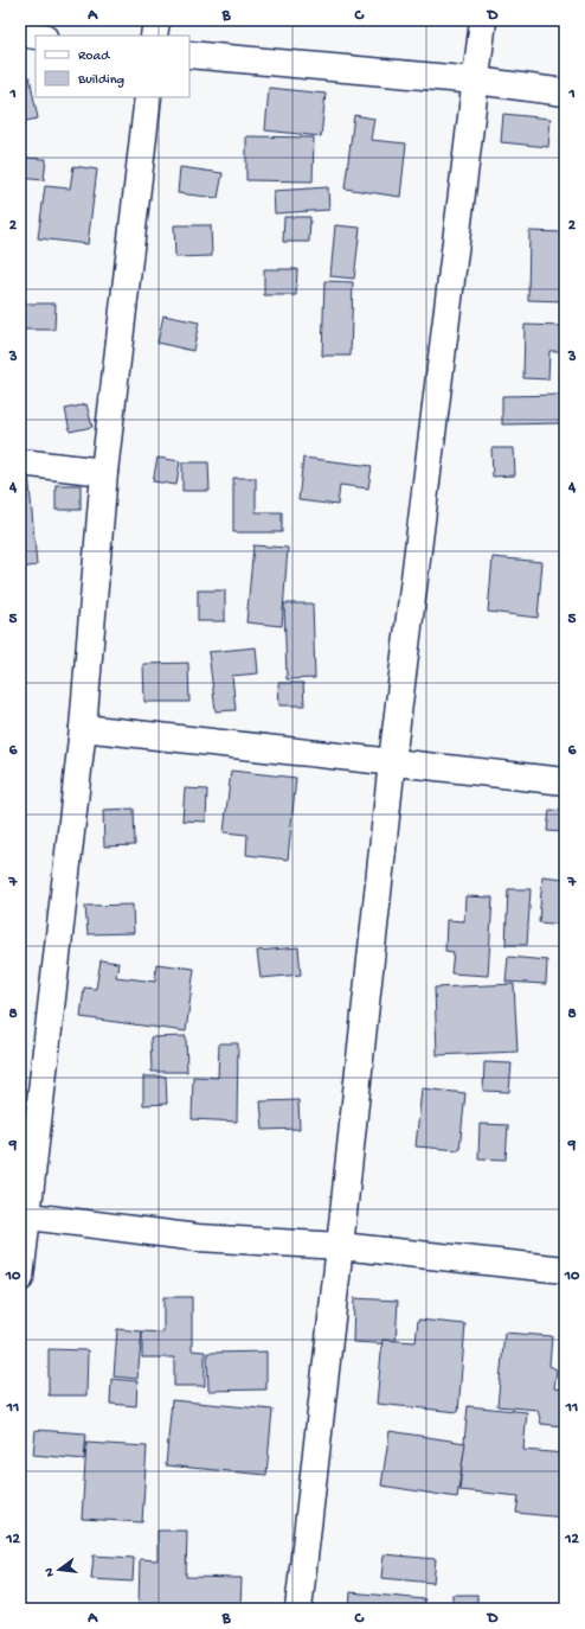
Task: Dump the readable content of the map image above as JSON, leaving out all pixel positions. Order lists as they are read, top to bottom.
{
  "legend": ["Road", "Building"],
  "north": "left",
  "grid": {
    "columns": [
      "A",
      "B",
      "C",
      "D"
    ],
    "rows": [
      "1",
      "2",
      "3",
      "4",
      "5",
      "6",
      "7",
      "8",
      "9",
      "10",
      "11",
      "12"
    ]
  }
}
